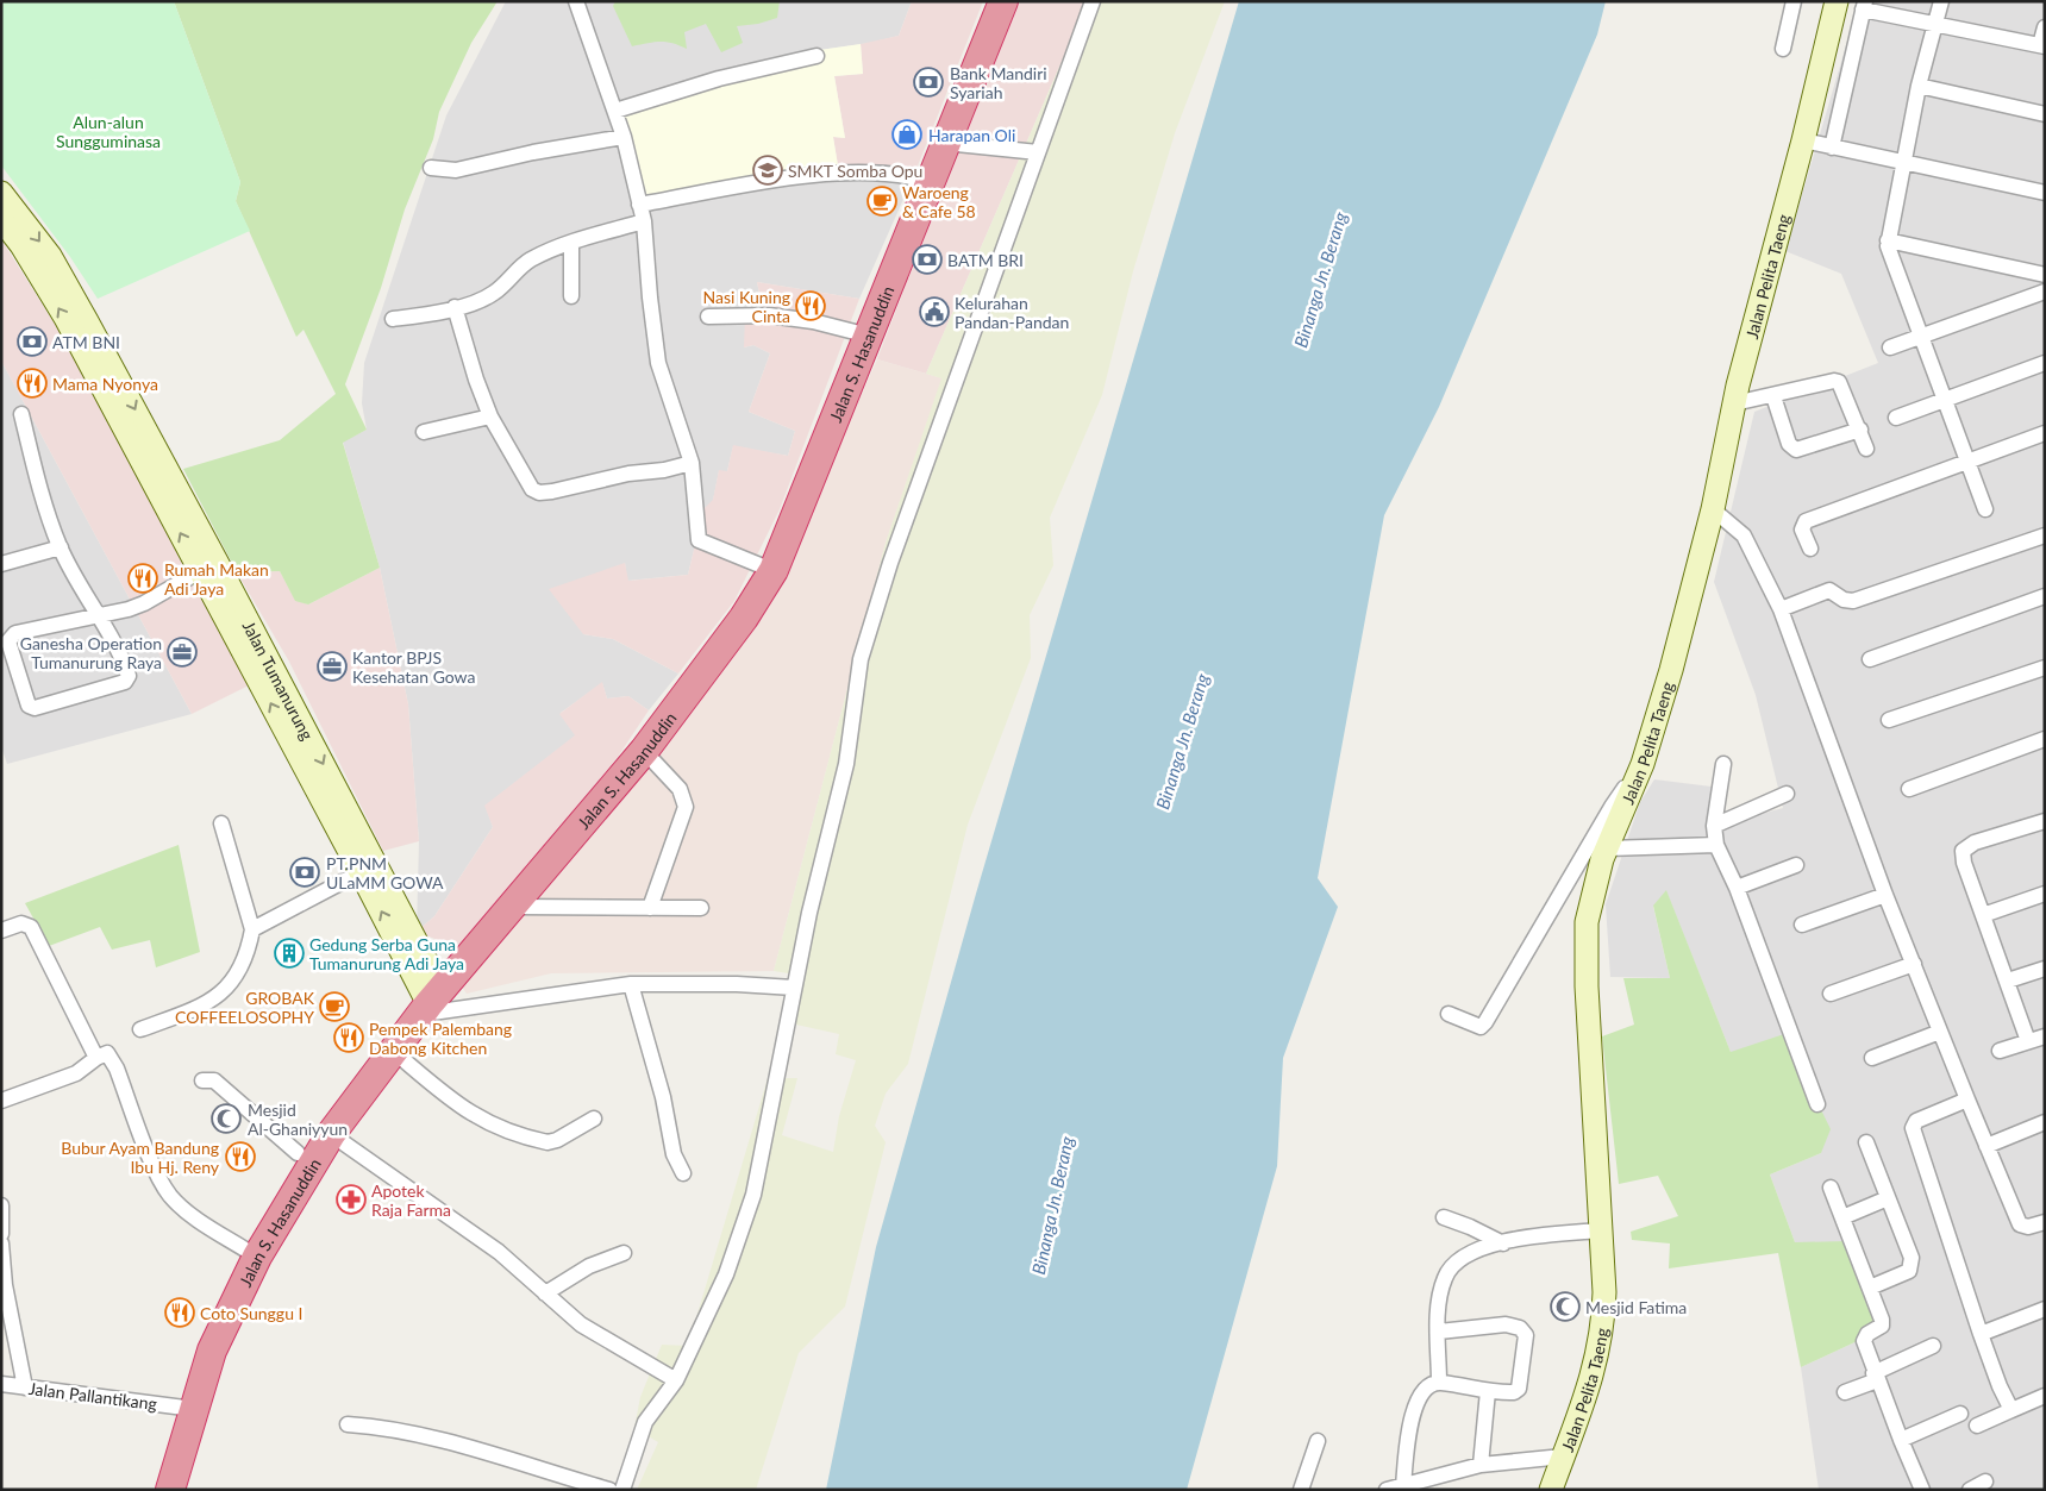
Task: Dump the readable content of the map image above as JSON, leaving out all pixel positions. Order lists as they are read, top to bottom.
{
  "streets": {
    "highway": ["Jalan S. Hasanuddin"],
    "street": ["Jalan Pelita Taeng", "Jalan Tumanurung", "Jalan Pallantikang"]
  },
  "crossings": [
    ["Jalan S. Hasanuddin", "Jalan Tumanurung"],
    ["Jalan S. Hasanuddin", "Jalan Pallantikang"]
  ],
  "water": ["Binanga Jn. Berang"],
  "parks": ["Alun-alun Sungguminasa"],
  "places": {
    "bank": [
      "Bank Mandiri Syariah",
      "BATM BRI",
      "ATM BNI",
      "PT.PNM ULaMM GOWA"
    ],
    "shop": ["Harapan Oli"],
    "school or university": ["SMKT Somba Opu"],
    "cafe": ["Waroeng & Cafe 58", "GROBAK COFFEELOSOPHY"],
    "restaurant": [
      "Nasi Kuning Cinta",
      "Mama Nyonya",
      "Rumah Makan Adi Jaya",
      "Pempek Palembang Dabong Kitchen",
      "Bubur Ayam Bandung Ibu Hj. Reny",
      "Coto Sunggu I"
    ],
    "public building": ["Kelurahan Pandan-Pandan"],
    "office": ["Ganesha Operation Tumanurung Raya", "Kantor BPJS Kesehatan Gowa"],
    "building": ["Gedung Serba Guna Tumanurung Adi Jaya"],
    "mosque": ["Mesjid Al-Ghaniyyun", "Mesjid Fatima"],
    "pharmacy": ["Apotek Raja Farma"]
  }
}
